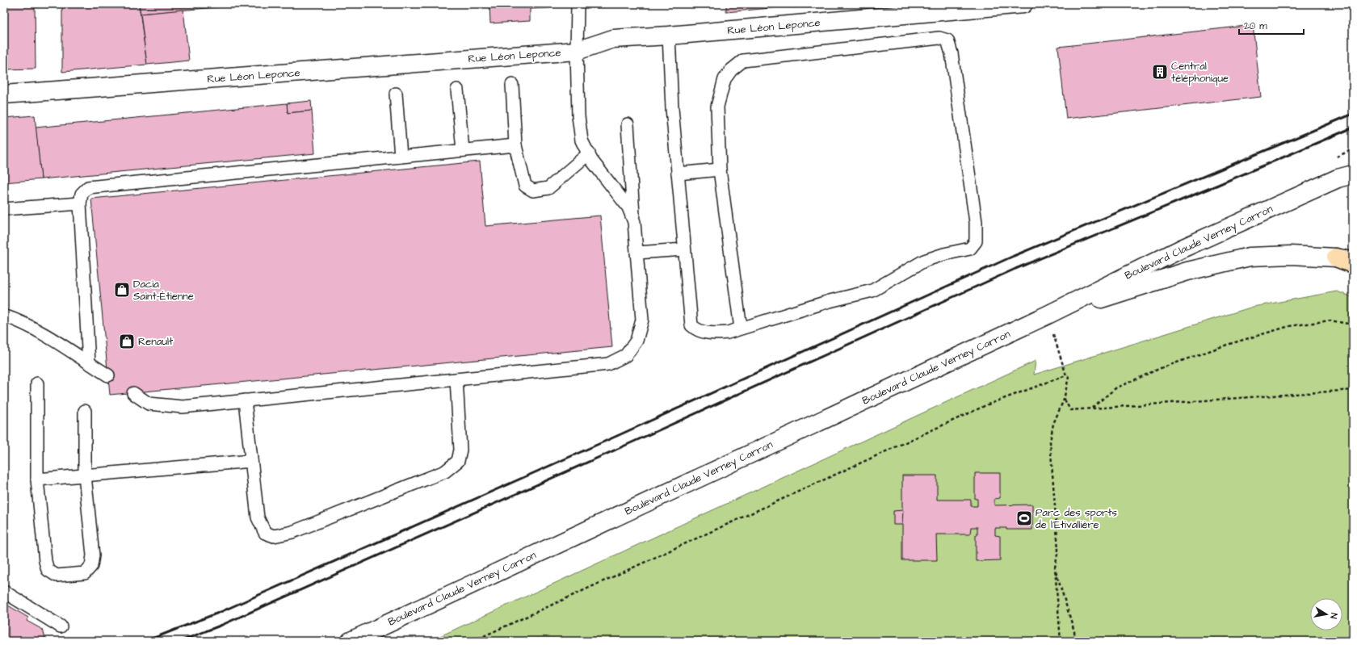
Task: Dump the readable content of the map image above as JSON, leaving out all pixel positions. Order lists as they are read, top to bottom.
{
  "streets": {
    "main road": ["Rue Léon Leponce", "Boulevard Claude Verney Carron"]
  },
  "places": {
    "building": ["Central téléphonique"],
    "shop": ["Dacia Saint-Étienne", "Renault"],
    "sports": ["Parc des sports de l'Etivallière"]
  },
  "scale_bar": "20 m",
  "north": "right"
}
